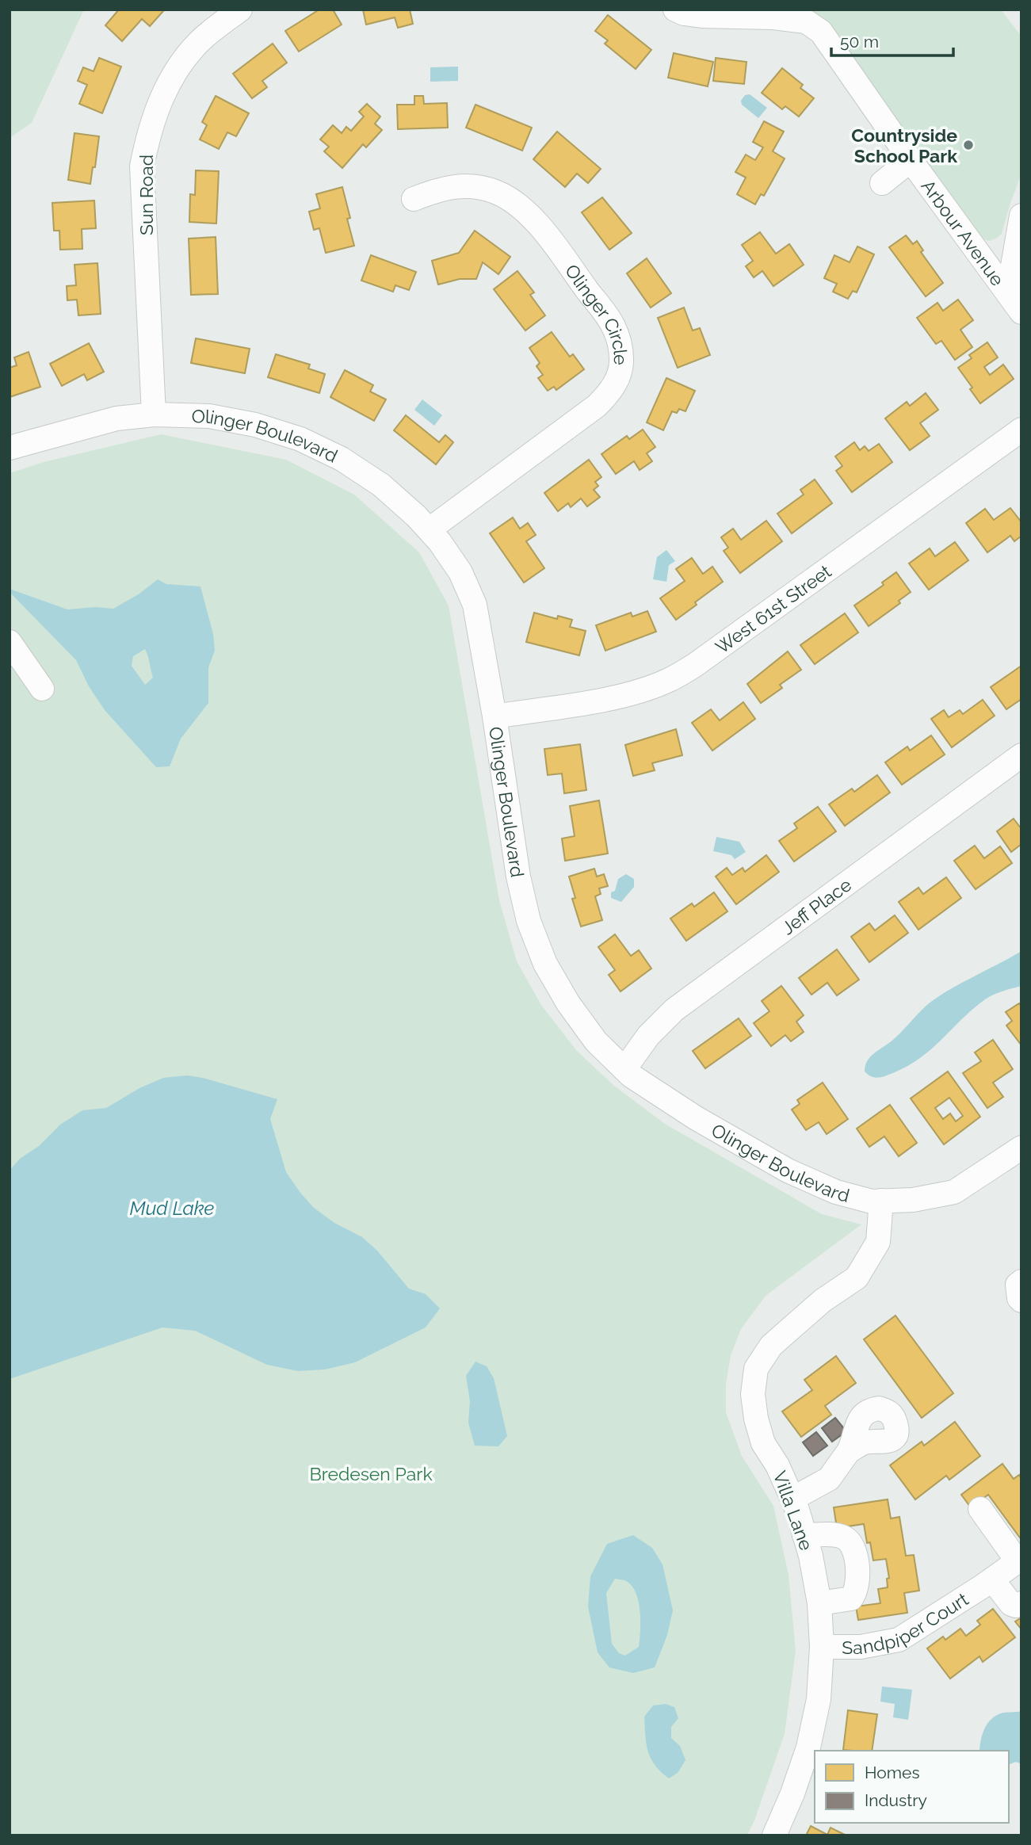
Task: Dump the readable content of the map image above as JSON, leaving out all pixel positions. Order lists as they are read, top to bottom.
{
  "streets": {
    "street": [
      "Sun Road",
      "Arbour Avenue",
      "Olinger Circle",
      "Olinger Boulevard",
      "West 61st Street",
      "Jeff Place",
      "Villa Lane",
      "Sandpiper Court"
    ]
  },
  "crossings": [
    ["Sun Road", "Olinger Boulevard"],
    ["Olinger Circle", "Olinger Boulevard"],
    ["Olinger Boulevard", "West 61st Street"],
    ["Olinger Boulevard", "Jeff Place"],
    ["Olinger Boulevard", "Villa Lane"],
    ["Villa Lane", "Sandpiper Court"]
  ],
  "water": ["Mud Lake"],
  "parks": ["Bredesen Park"],
  "places": ["Countryside School Park"],
  "legend": ["Homes", "Industry"],
  "scale_bar": "50 m"
}
